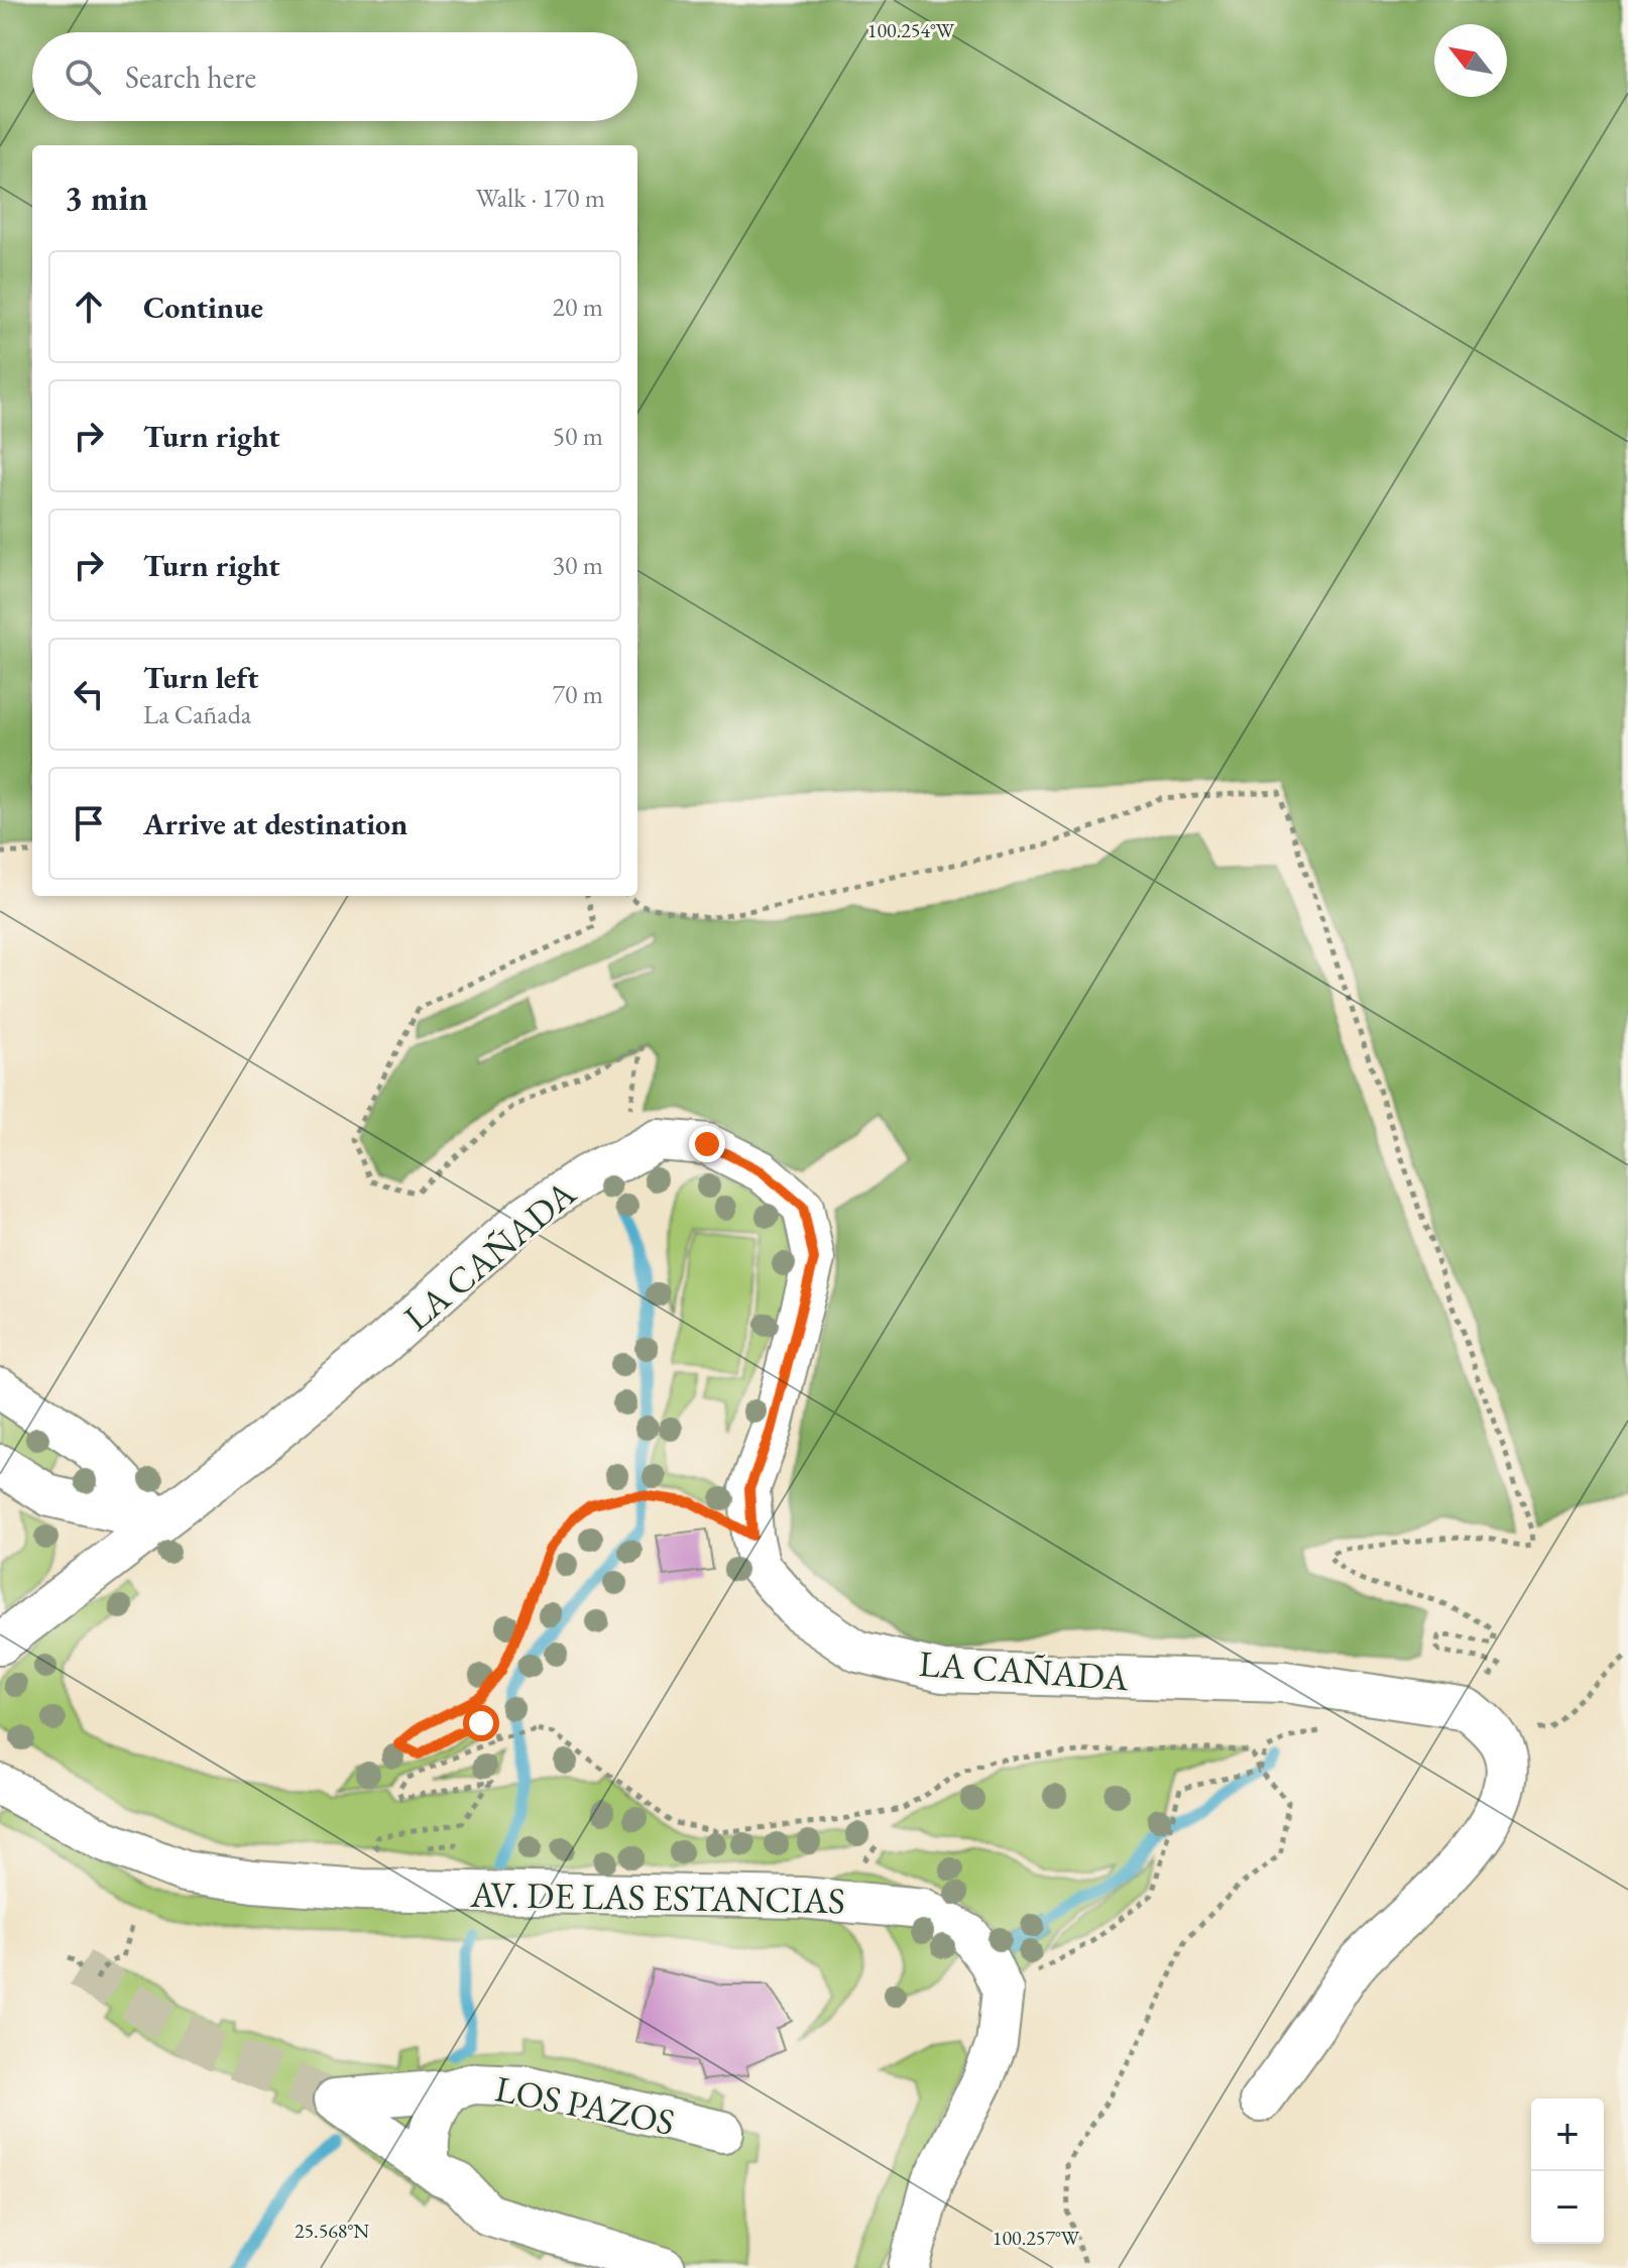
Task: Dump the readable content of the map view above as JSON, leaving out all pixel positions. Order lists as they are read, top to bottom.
{
  "streets": {
    "street": ["LA CAÑADA", "AV. DE LAS ESTANCIAS", "LOS PAZOS"]
  },
  "north": "top left",
  "page": {
    "search": "Search here",
    "heading": ["3 min", "Walk · 170 m"],
    "list": [
      ["Continue", "20 m"],
      ["Turn right", "50 m"],
      ["Turn right", "30 m"],
      ["Turn left", "La Cañada", "70 m"],
      "Arrive at destination"
    ],
    "map_buttons": ["+", "−"]
  },
  "coordinates": ["100.254°W", "25.568°N", "100.257°W"]
}
